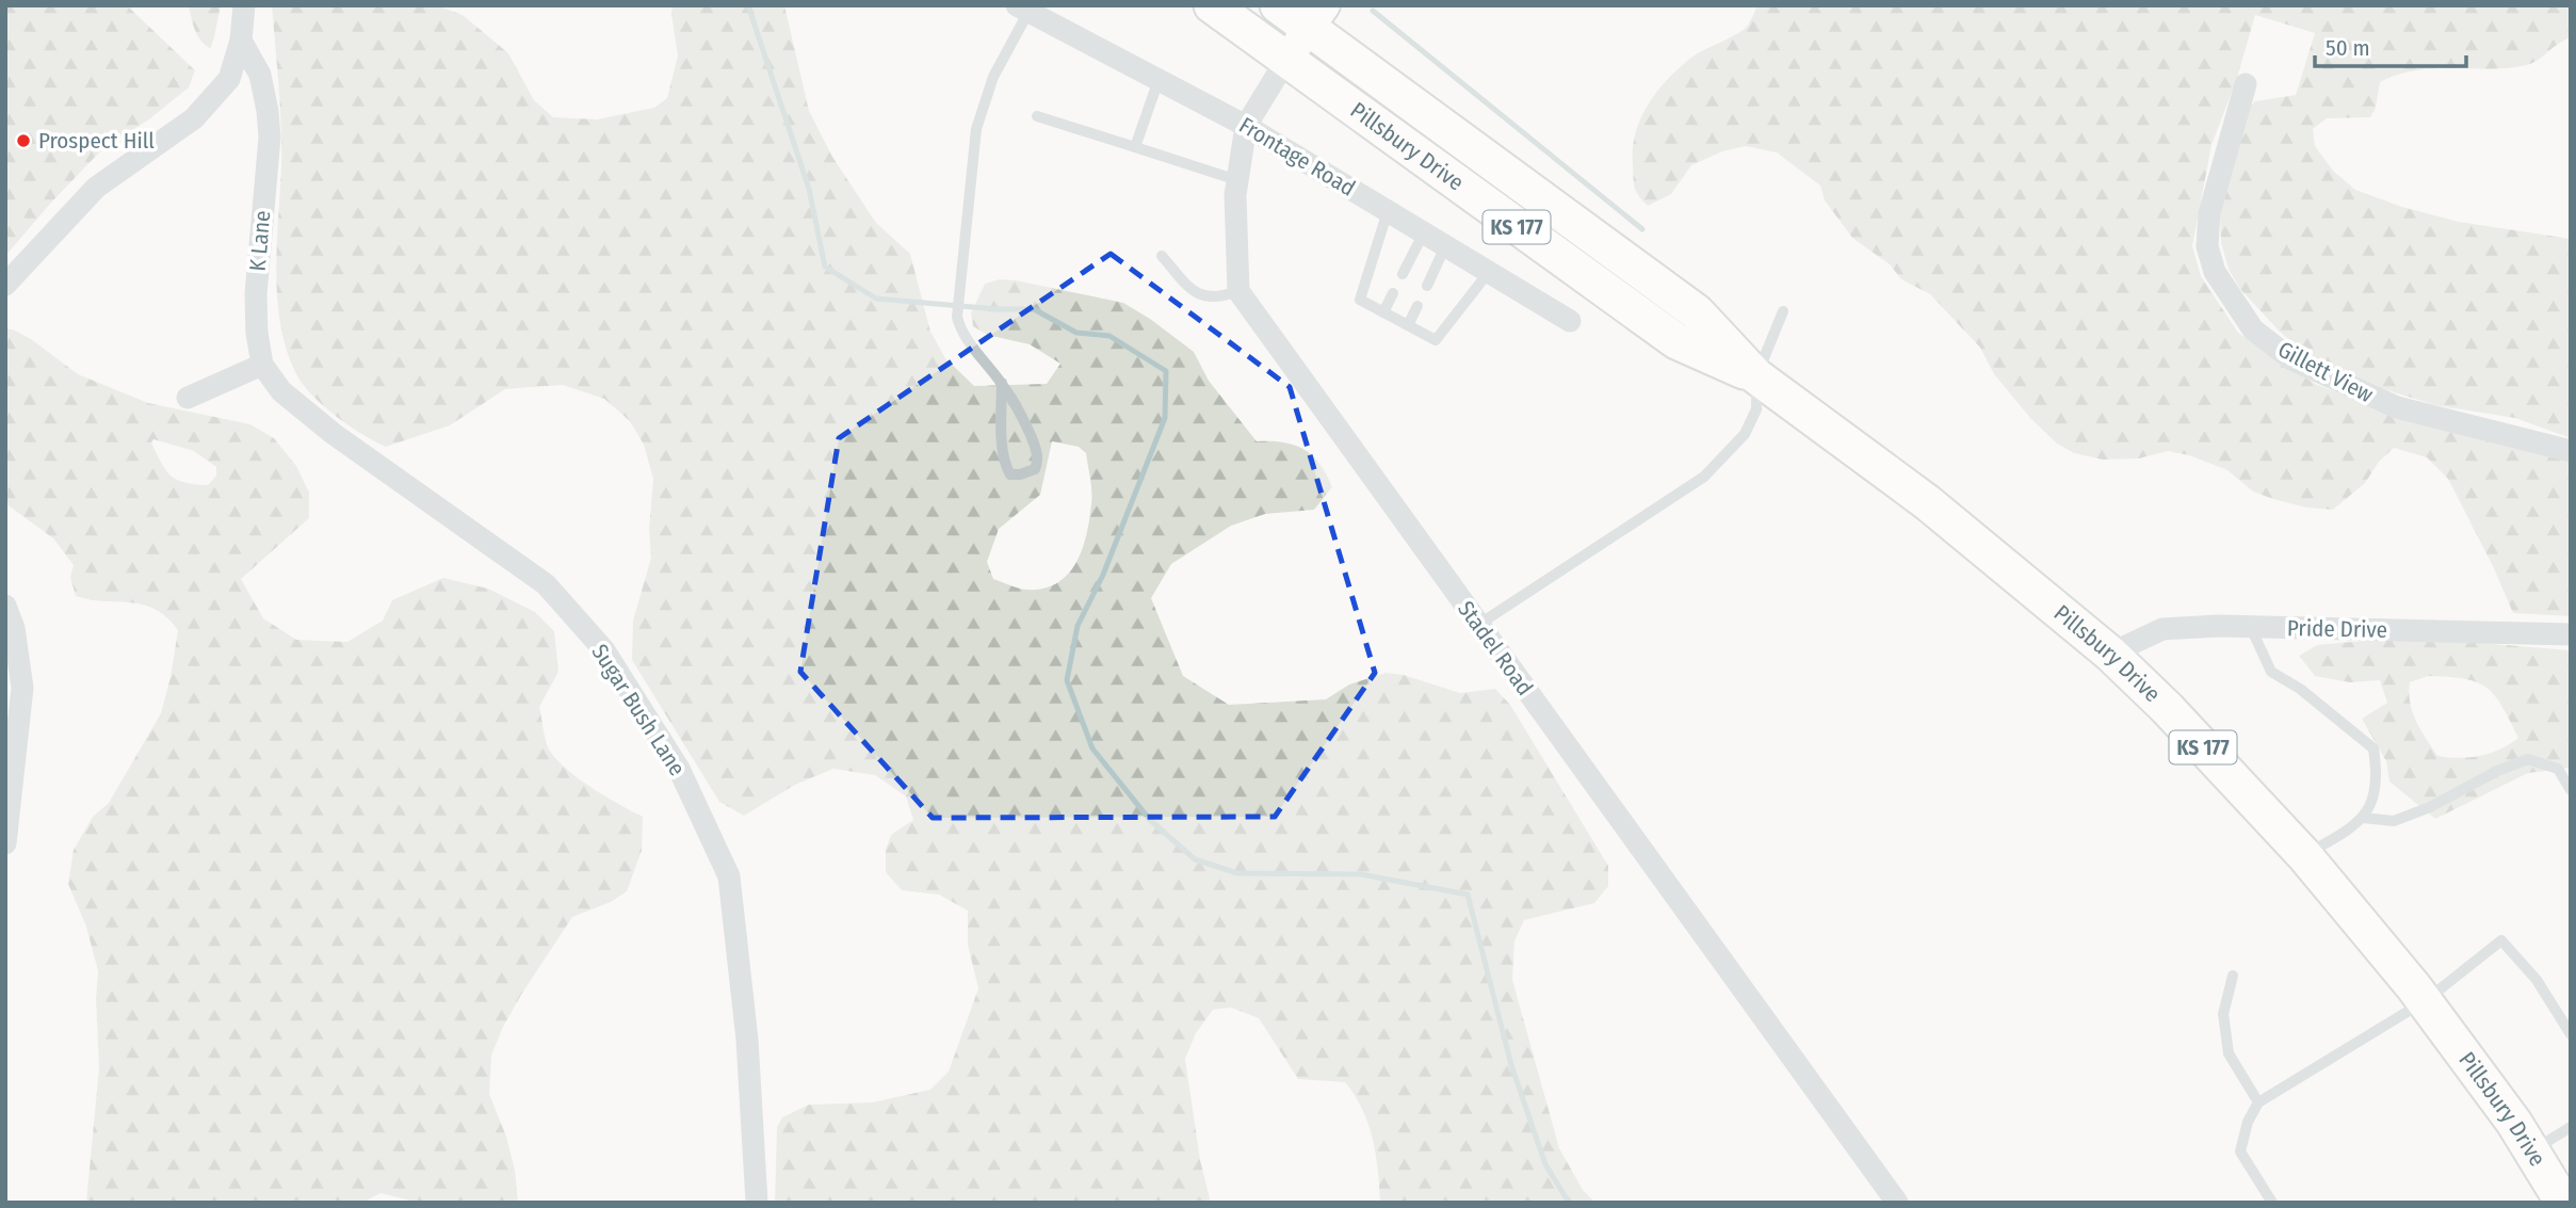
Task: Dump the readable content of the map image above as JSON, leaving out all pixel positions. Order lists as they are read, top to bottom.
{
  "streets": {
    "highway": ["Pillsbury Drive", "KS 177"],
    "street": [
      "Frontage Road",
      "K Lane",
      "Gillett View",
      "Pride Drive",
      "Stadel Road",
      "Sugar Bush Lane"
    ]
  },
  "crossings": [
    ["Pillsbury Drive", "Pride Drive"],
    ["K Lane", "Sugar Bush Lane"]
  ],
  "places": ["Prospect Hill"],
  "scale_bar": "50 m"
}
